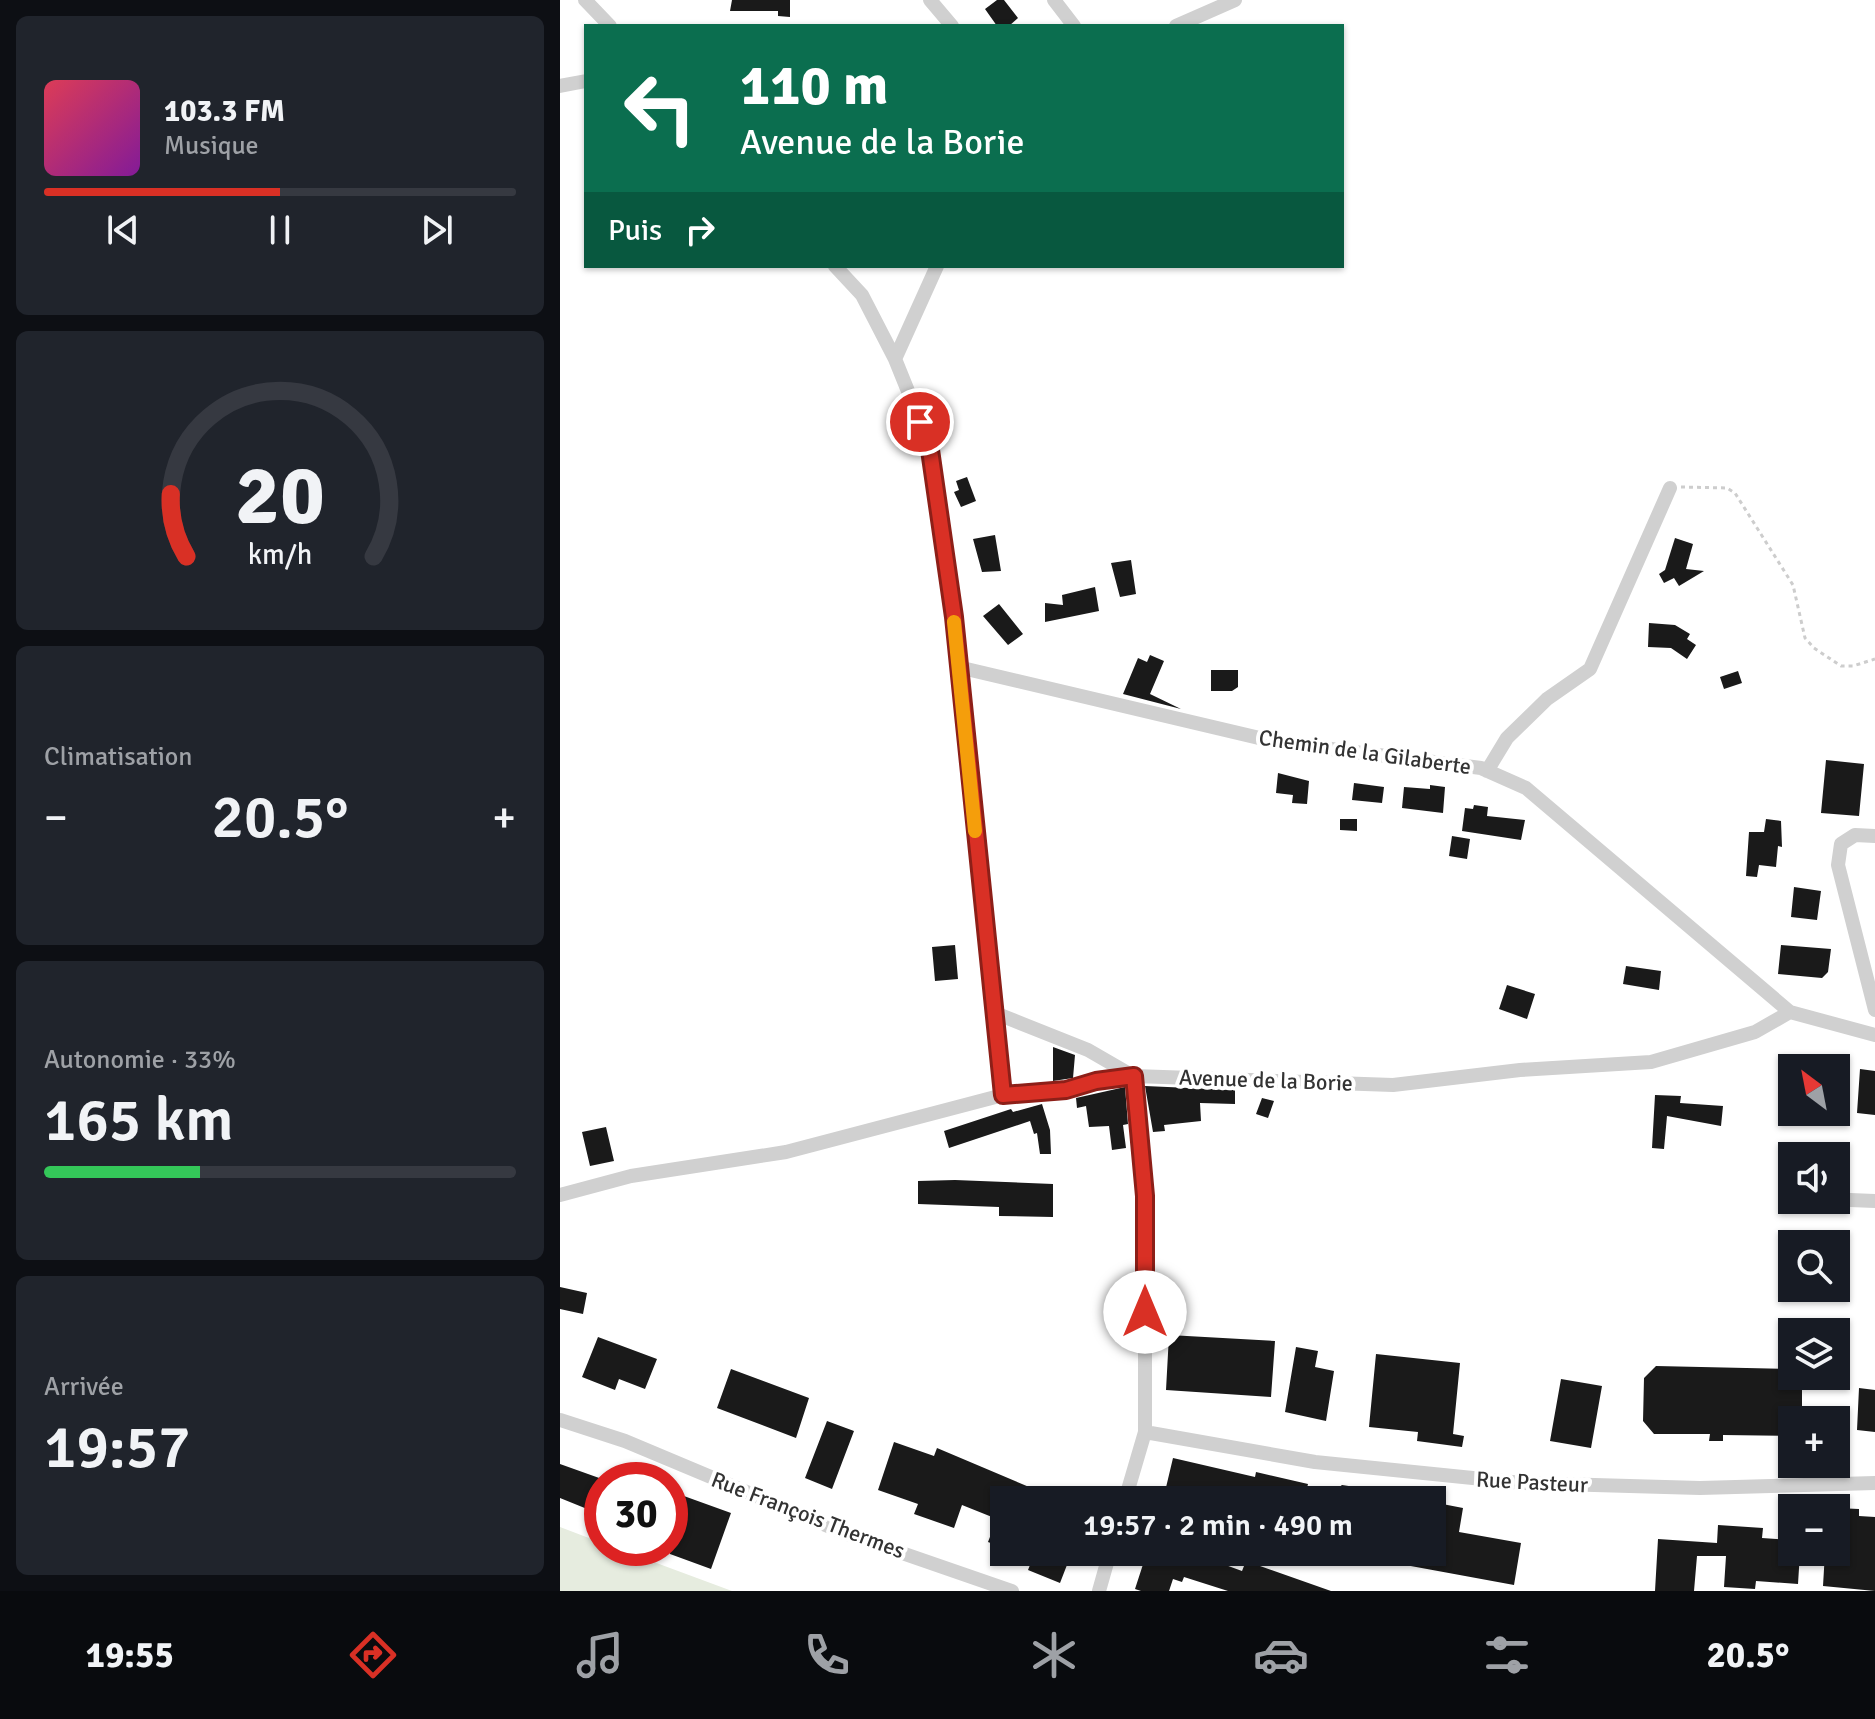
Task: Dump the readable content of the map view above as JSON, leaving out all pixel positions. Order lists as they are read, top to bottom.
{
  "streets": {
    "street": [
      "Chemin de la Gilaberte",
      "Avenue de la Borie",
      "Rue Pasteur",
      "Rue François Thermes"
    ]
  },
  "crossings": [
    ["Chemin de la Gilaberte", "Avenue de la Borie"]
  ],
  "north": "top left",
  "page": {
    "turn": ["110 m", "Avenue de la Borie"],
    "song": ["103.3 FM", "Musique"],
    "then": "Puis",
    "tile": [
      "Climatisation",
      ["Autonomie · 33%", "165 km"],
      ["Arrivée", "19:57"]
    ],
    "heat": ["−", "20.5°", "+"],
    "map_buttons": ["+", "−"],
    "limit": "30",
    "trip": "19:57 · 2 min · 490 m",
    "tabs": ["19:55", "20.5°"],
    "gauge": ["20", "km/h"]
  }
}
